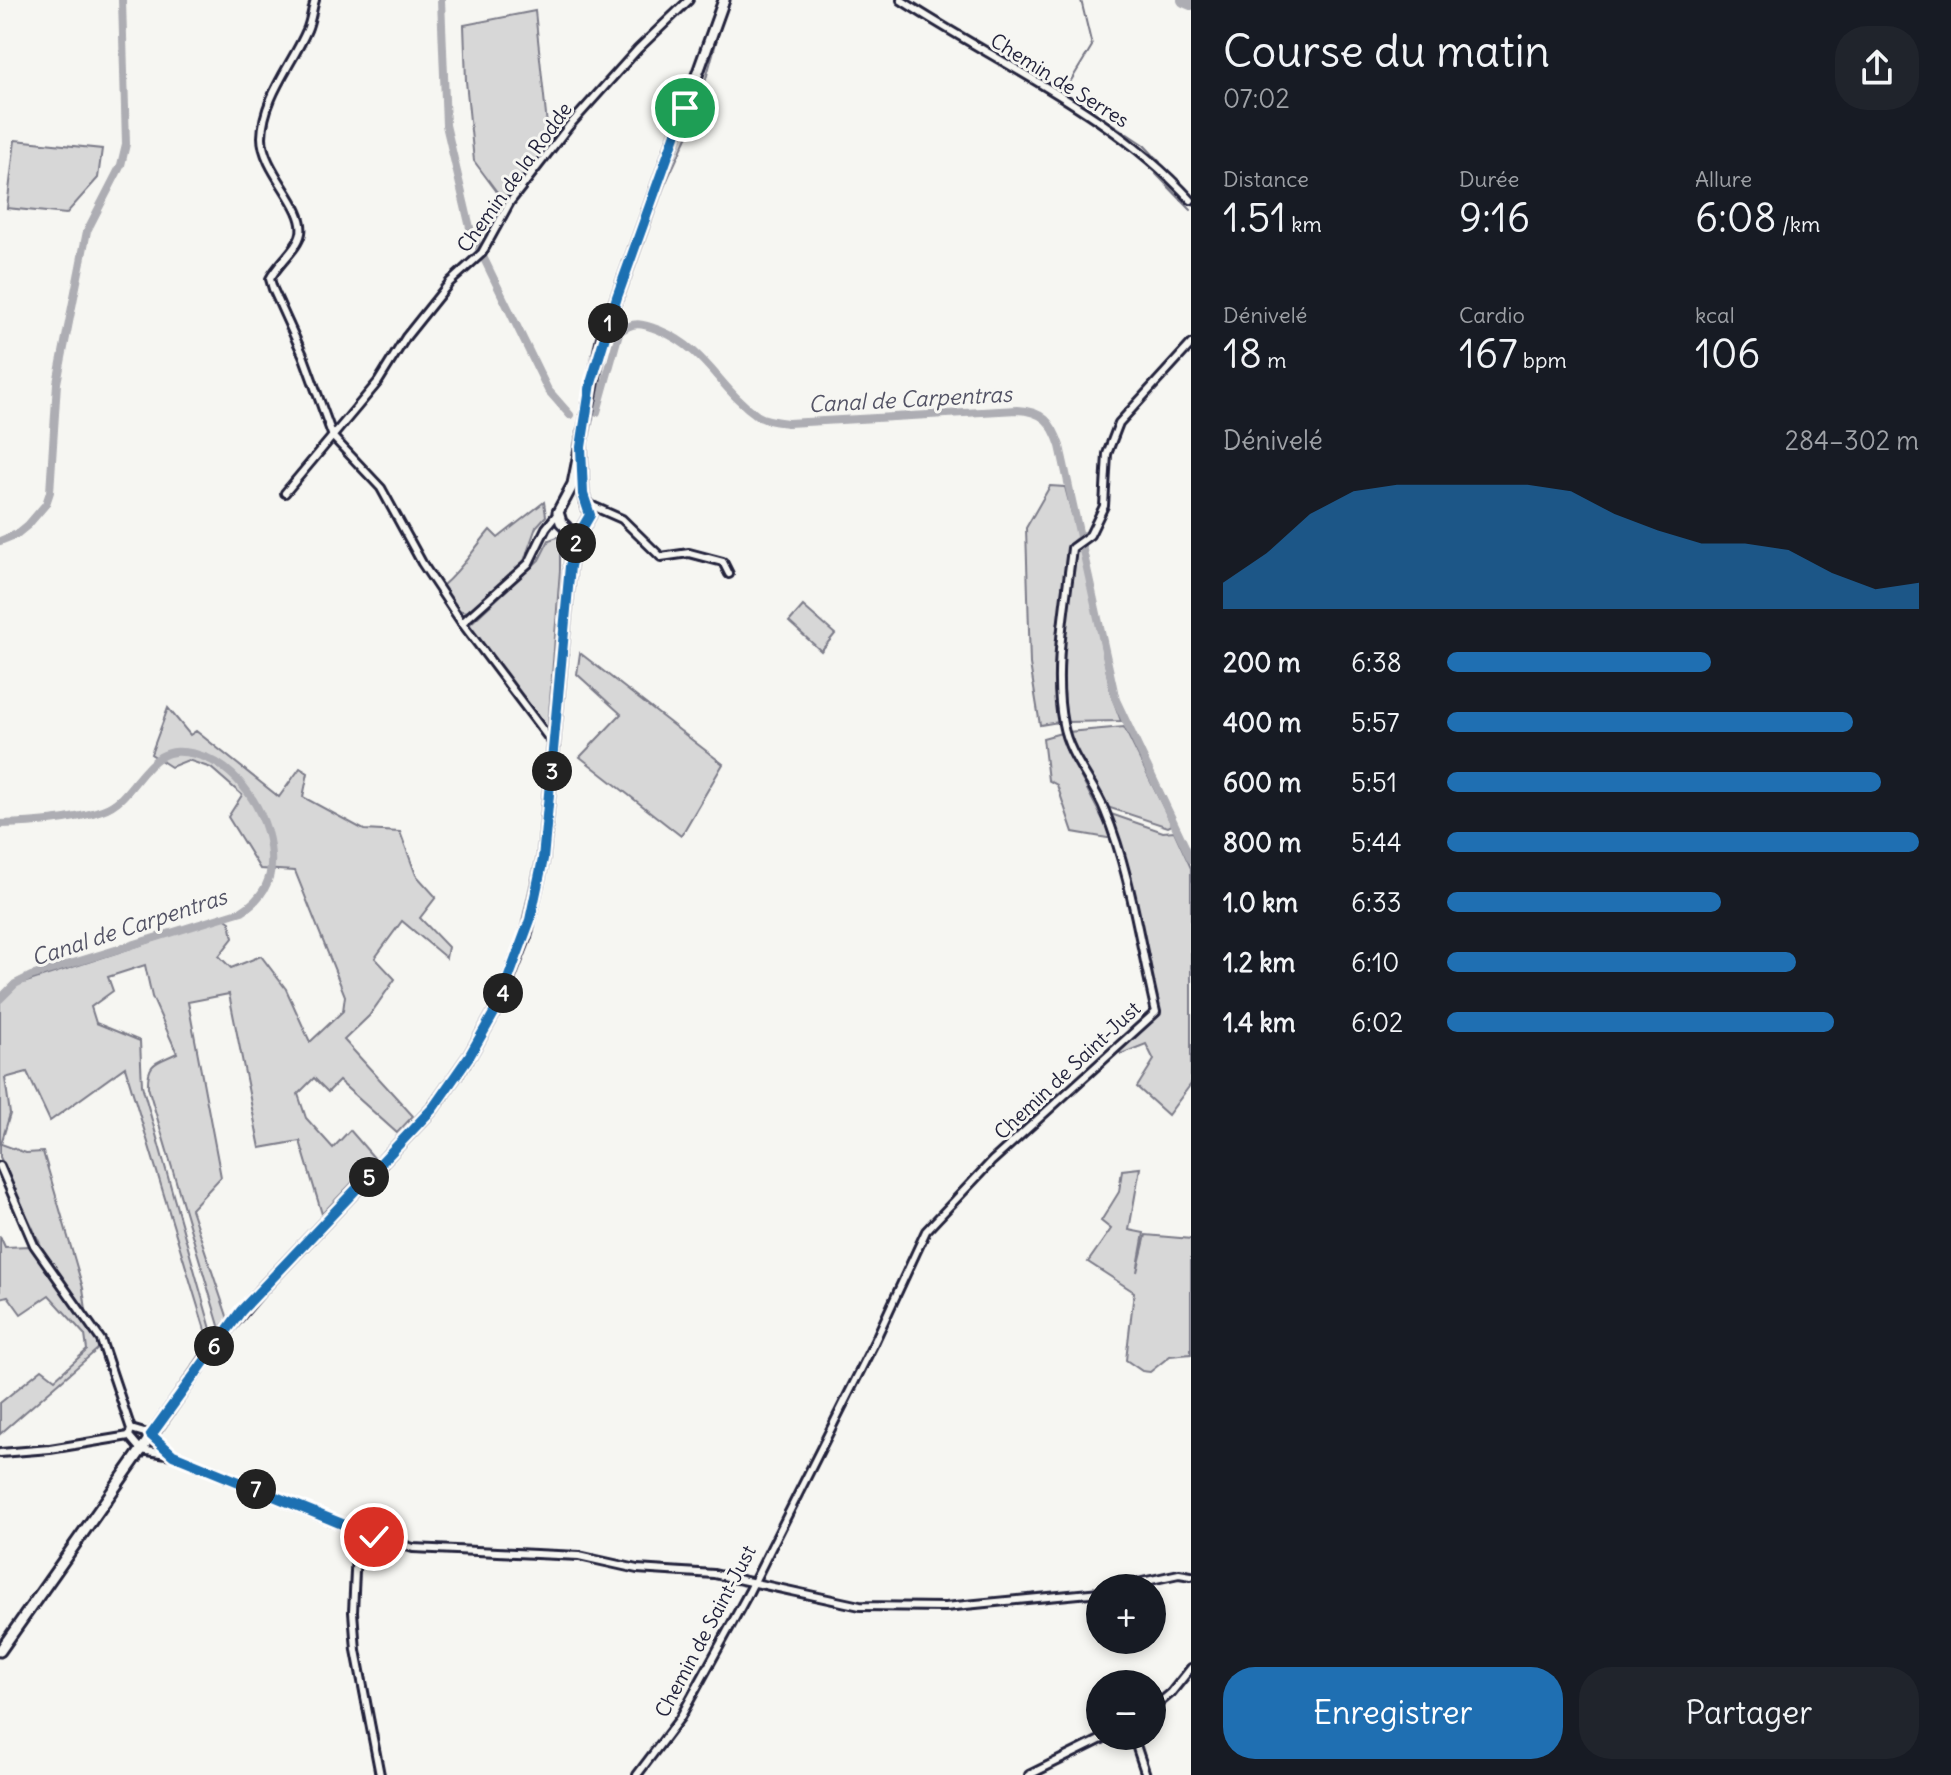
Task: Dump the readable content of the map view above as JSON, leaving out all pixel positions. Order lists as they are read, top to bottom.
{
  "streets": {
    "street": ["Chemin de Serres", "Chemin de la Rodde", "Chemin de Saint-Just"]
  },
  "water": ["Canal de Carpentras"],
  "page": {
    "heading": ["Course du matin", "07:02"],
    "stats": [
      ["Distance", "1.51 km"],
      ["Durée", "9:16"],
      ["Allure", "6:08 /km"],
      ["Dénivelé", "18 m"],
      ["Cardio", "167 bpm"],
      ["kcal", "106"]
    ],
    "pins": [
      "1",
      "2",
      "3",
      "4",
      "5",
      "6",
      "7"
    ],
    "chart": ["Dénivelé", "284–302 m"],
    "list": [
      {
        "name": "200 m",
        "note": "6:38"
      },
      {
        "name": "400 m",
        "note": "5:57"
      },
      {
        "name": "600 m",
        "note": "5:51"
      },
      {
        "name": "800 m",
        "note": "5:44"
      },
      {
        "name": "1.0 km",
        "note": "6:33"
      },
      {
        "name": "1.2 km",
        "note": "6:10"
      },
      {
        "name": "1.4 km",
        "note": "6:02"
      }
    ],
    "map_buttons": ["+", "−"],
    "buttons": ["Enregistrer", "Partager"]
  }
}
